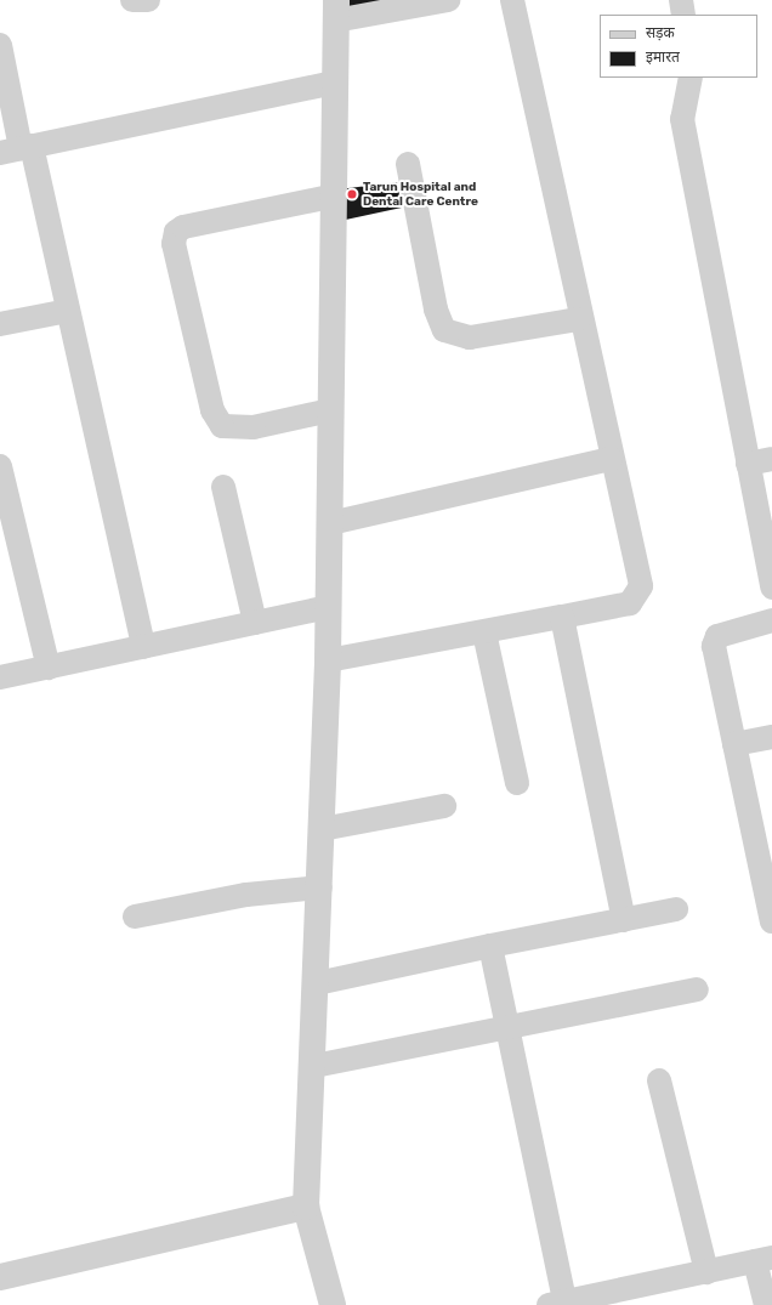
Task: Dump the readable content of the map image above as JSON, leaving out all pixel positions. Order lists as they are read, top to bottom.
{
  "places": ["Tarun Hospital and Dental Care Centre"],
  "legend": ["सड़क", "इमारत"]
}
